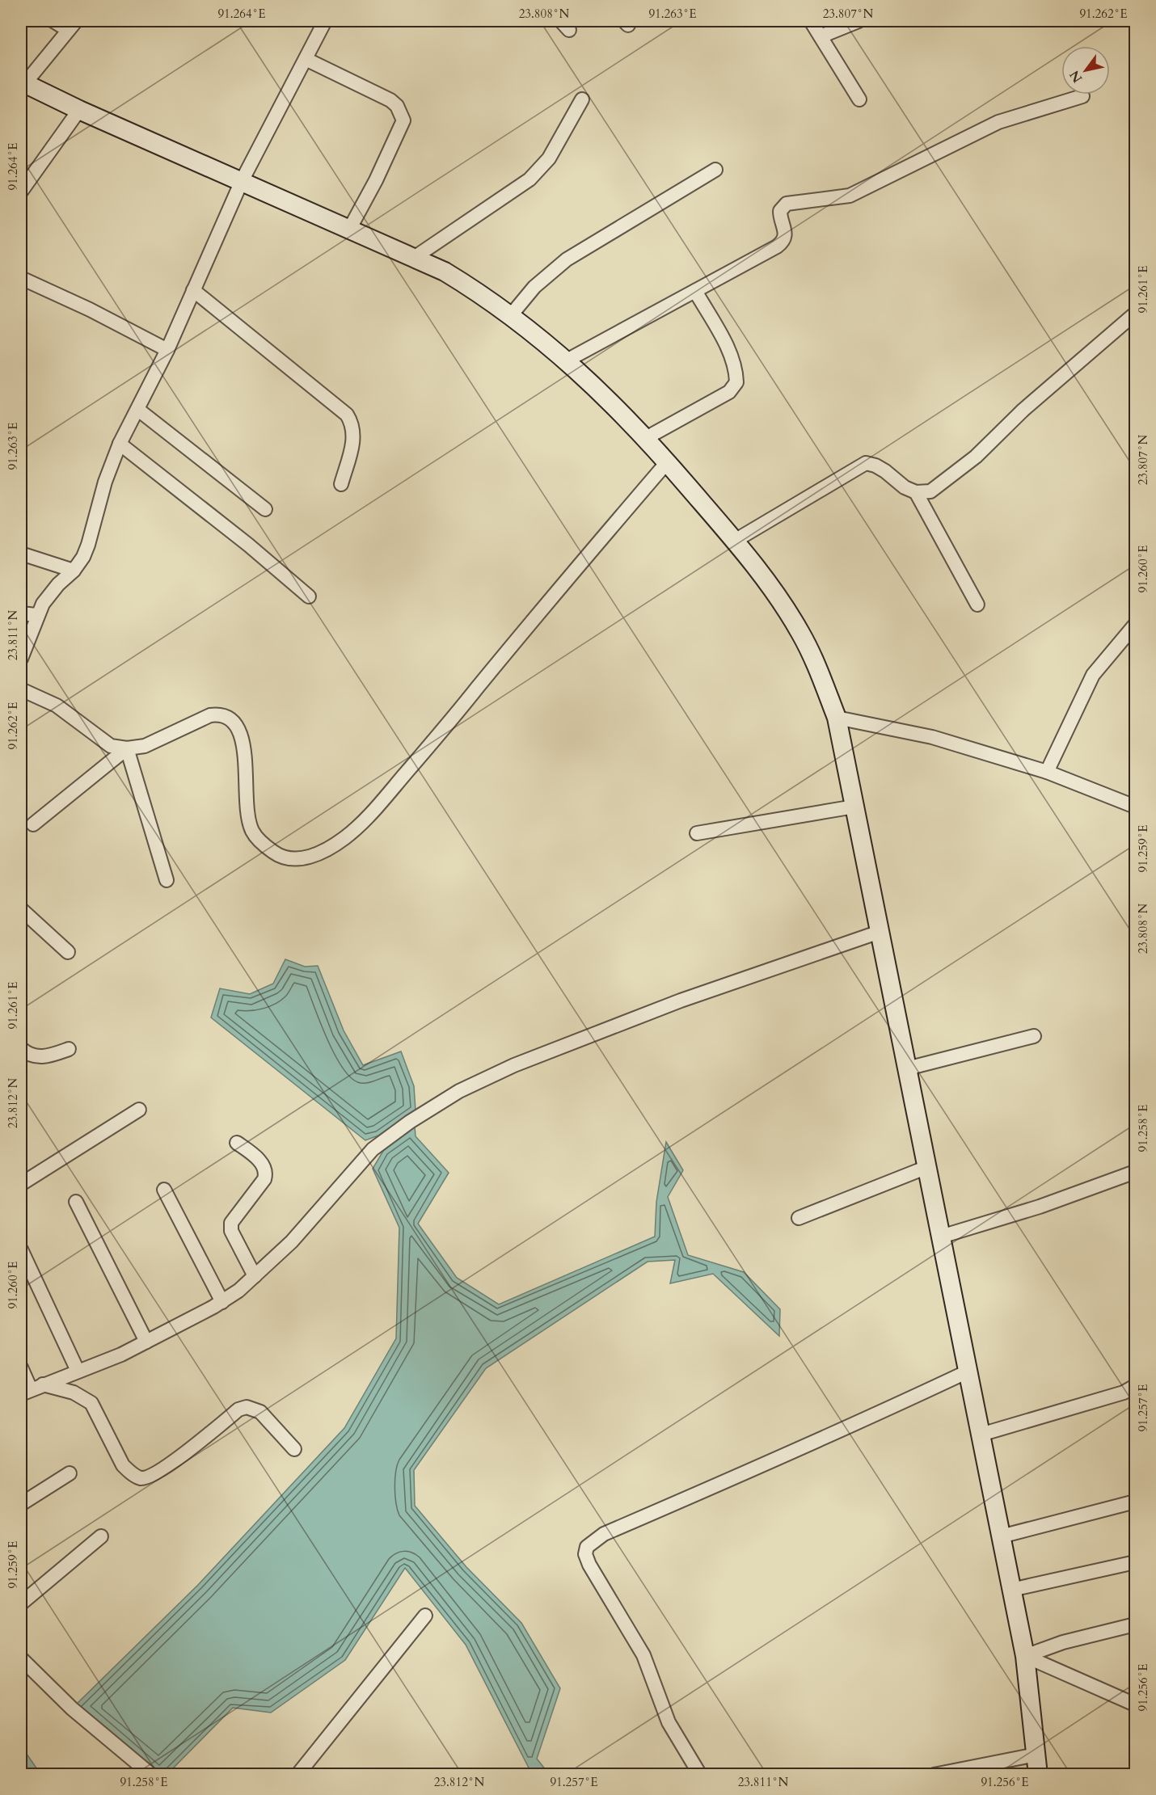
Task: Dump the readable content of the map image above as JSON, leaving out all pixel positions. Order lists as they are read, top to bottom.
{
  "north": "bottom left",
  "coordinates": [
    "91.264°E",
    "23.808°N",
    "91.263°E",
    "23.807°N",
    "91.262°E",
    "91.261°E",
    "91.260°E",
    "23.811°N",
    "91.259°E",
    "23.812°N",
    "91.258°E",
    "91.257°E",
    "91.256°E"
  ]
}
